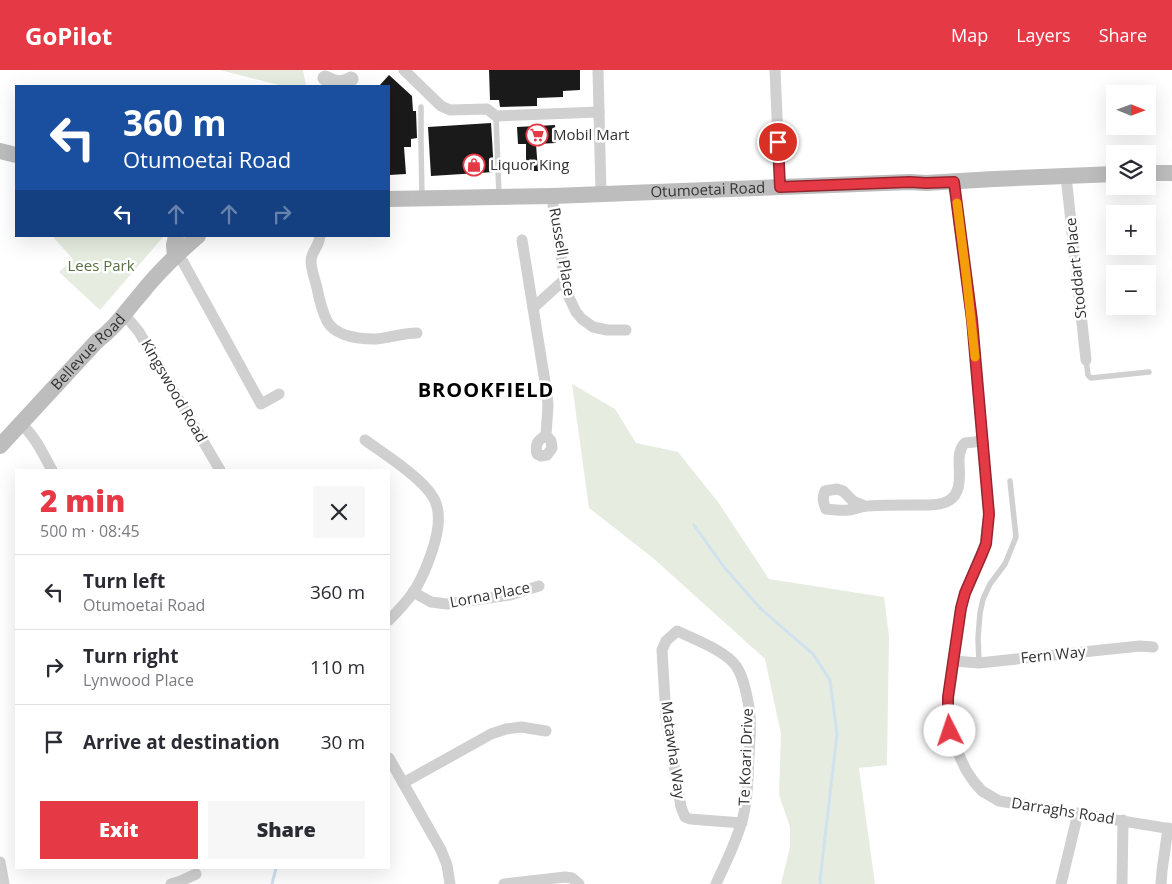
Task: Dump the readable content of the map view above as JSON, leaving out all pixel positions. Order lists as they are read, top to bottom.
{
  "streets": {
    "main road": ["Otumoetai Road", "Bellevue Road"],
    "street": [
      "Russell Place",
      "Stoddart Place",
      "Kingswood Road",
      "Lorna Place",
      "Fern Way",
      "Matawha Way",
      "Te Koari Drive",
      "Darraghs Road"
    ]
  },
  "crossings": [
    ["Otumoetai Road", "Russell Place"],
    ["Otumoetai Road", "Stoddart Place"],
    ["Otumoetai Road", "Darraghs Road"],
    ["Bellevue Road", "Kingswood Road"],
    ["Fern Way", "Darraghs Road"],
    ["Matawha Way", "Te Koari Drive"]
  ],
  "districts": ["BROOKFIELD"],
  "parks": ["Lees Park"],
  "places": {
    "supermarket": ["Mobil Mart"],
    "shop": ["Liquor King"]
  },
  "north": "right",
  "page": {
    "header": "GoPilot",
    "nav": ["Map", "Layers", "Share"],
    "map_buttons": ["+", "−"],
    "turn": ["360 m", "Otumoetai Road"],
    "heading": ["2 min", "500 m · 08:45"],
    "list": [
      {
        "name": "Turn left",
        "note": "Otumoetai Road",
        "value": "360 m"
      },
      {
        "name": "Turn right",
        "note": "Lynwood Place",
        "value": "110 m"
      },
      {
        "name": "Arrive at destination",
        "value": "30 m"
      }
    ],
    "buttons": ["Exit", "Share"]
  }
}
